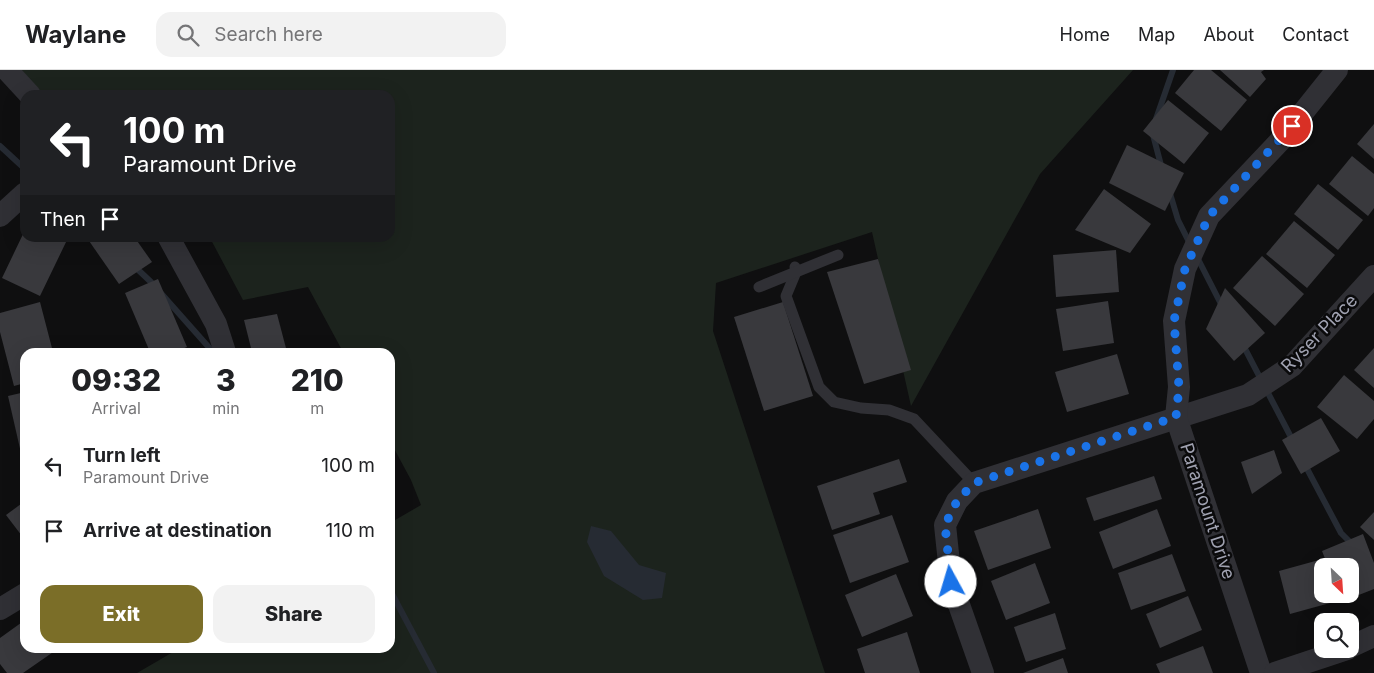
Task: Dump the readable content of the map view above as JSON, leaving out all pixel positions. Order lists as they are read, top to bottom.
{
  "streets": {
    "street": ["Ryser Place", "Paramount Drive"]
  },
  "crossings": [
    ["Ryser Place", "Paramount Drive"]
  ],
  "north": "bottom right",
  "page": {
    "header": "Waylane",
    "search": "Search here",
    "nav": [
      "Home",
      "Map",
      "About",
      "Contact"
    ],
    "turn": ["100 m", "Paramount Drive"],
    "then": "Then",
    "eta": [
      "09:32",
      "Arrival",
      "3",
      "min",
      "210",
      "m"
    ],
    "list": [
      {
        "name": "Turn left",
        "note": "Paramount Drive",
        "value": "100 m"
      },
      {
        "name": "Arrive at destination",
        "value": "110 m"
      }
    ],
    "buttons": ["Exit", "Share"]
  }
}
